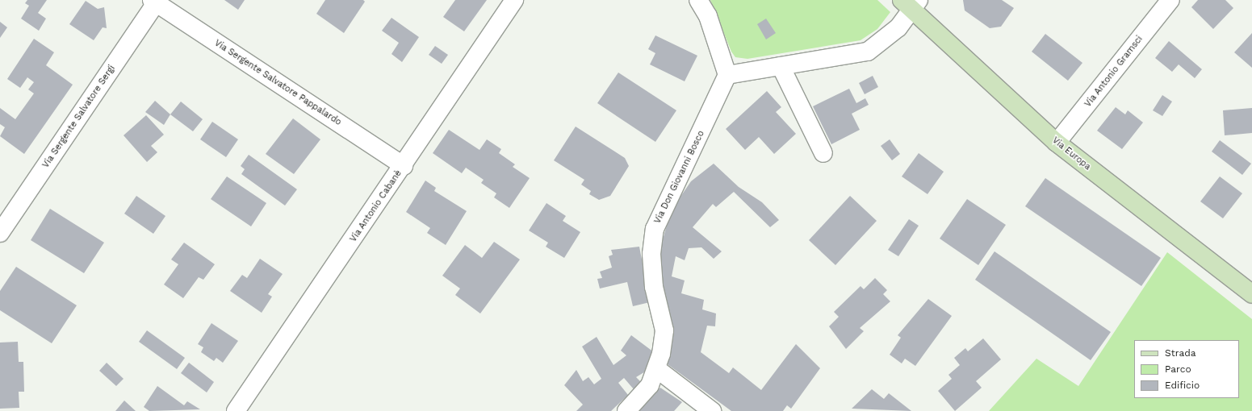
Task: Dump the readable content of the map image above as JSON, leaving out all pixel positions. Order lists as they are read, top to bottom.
{
  "streets": {
    "street": [
      "Via Antonio Gramsci",
      "Via Sergente Salvatore Pappalardo",
      "Via Sergente Salvatore Sergi",
      "Via Europa",
      "Via Don Giovanni Bosco",
      "Via Antonio Cabanè"
    ]
  },
  "crossings": [
    ["Via Antonio Gramsci", "Via Europa"],
    ["Via Sergente Salvatore Pappalardo", "Via Sergente Salvatore Sergi"],
    ["Via Sergente Salvatore Pappalardo", "Via Antonio Cabanè"]
  ],
  "legend": ["Strada", "Parco", "Edificio"]
}
